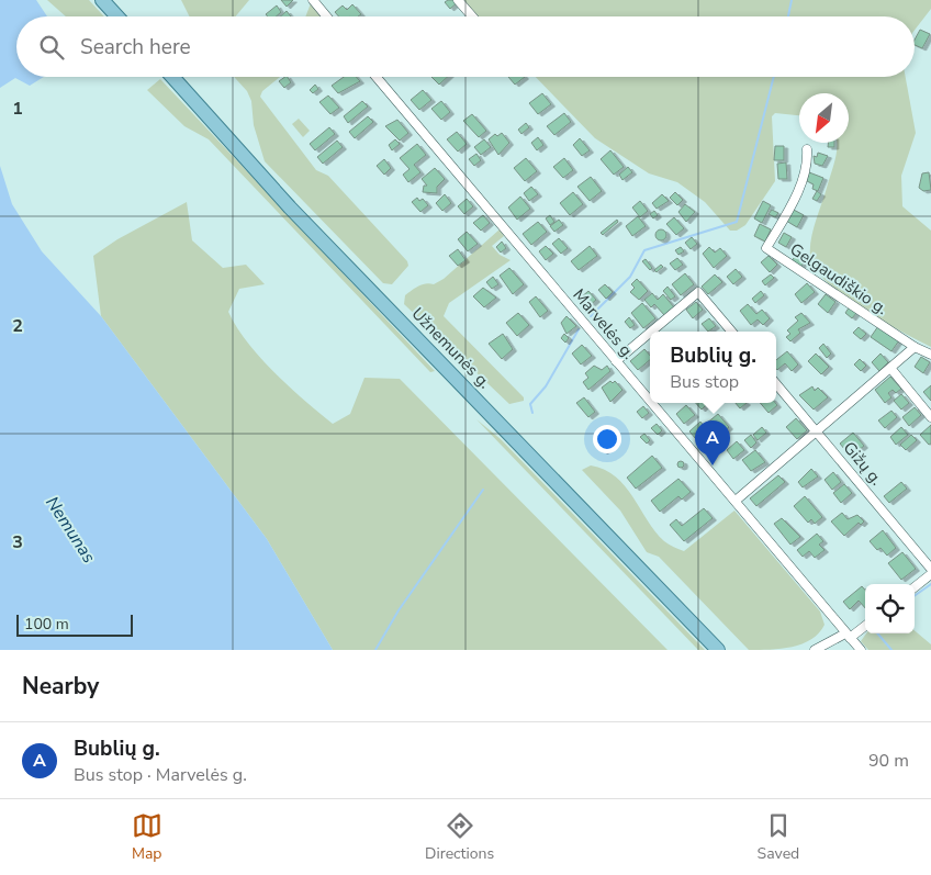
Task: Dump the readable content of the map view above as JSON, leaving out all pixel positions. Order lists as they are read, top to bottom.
{
  "streets": {
    "main road": ["Užnemunės g."],
    "street": ["Gelgaudiškio g.", "Marvelės g.", "Gižų g."]
  },
  "water": ["Nemunas"],
  "scale_bar": "100 m",
  "north": "bottom left",
  "page": {
    "search": "Search here",
    "popup": ["Bublių g.", "Bus stop"],
    "pins": "A",
    "scale": "100 m",
    "heading": "Nearby",
    "list": [
      {
        "mark": "A",
        "name": "Bublių g.",
        "note": "Bus stop · Marvelės g.",
        "value": "90 m"
      }
    ],
    "nav": ["Map", "Directions", "Saved"]
  },
  "grid": {
    "rows": ["1", "2", "3"]
  }
}
